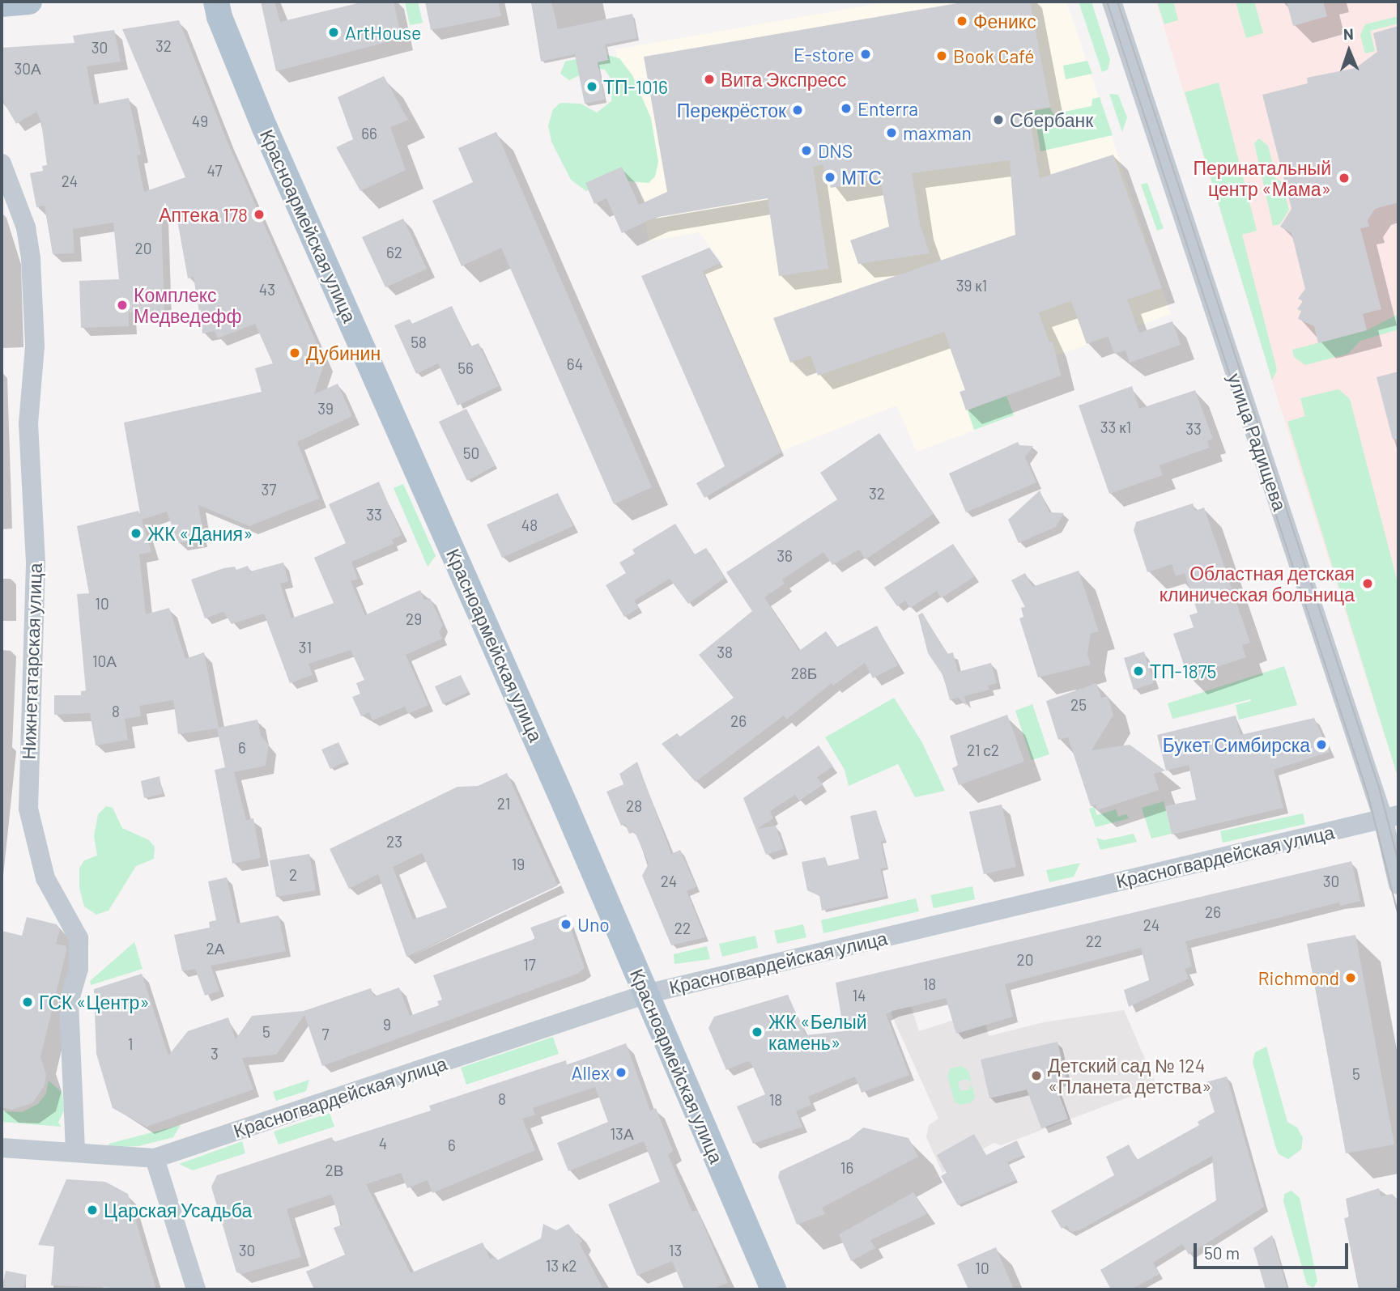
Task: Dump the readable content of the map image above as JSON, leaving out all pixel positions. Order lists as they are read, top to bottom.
{
  "streets": {
    "main road": ["Красноармейская улица"],
    "street": ["улица Радищева", "Нижнетатарская улица", "Красногвардейская улица"]
  },
  "crossings": [
    ["Красноармейская улица", "Красногвардейская улица"],
    ["улица Радищева", "Красногвардейская улица"],
    ["Нижнетатарская улица", "Красногвардейская улица"]
  ],
  "places": [
    "Феникс",
    "ArtHouse",
    "E-store",
    "Book Café",
    "Вита Экспресс",
    "ТП-1016",
    "Enterra",
    "Перекрёсток",
    "Сбербанк",
    "maxman",
    "DNS",
    "МТС",
    "Перинатальный центр «Мама»",
    "Аптека 178",
    "Комплекс Медведефф",
    "Дубинин",
    "ЖК «Дания»",
    "Областная детская клиническая больница",
    "ТП-1875",
    "Букет Симбирска",
    "Uno",
    "Richmond",
    "ГСК «Центр»",
    "ЖК «Белый камень»",
    "Allex",
    "Детский сад № 124 «Планета детства»",
    "Царская Усадьба"
  ],
  "house_numbers": [
    "32",
    "30",
    "30А",
    "49",
    "66",
    "47",
    "24",
    "20",
    "62",
    "39 к1",
    "43",
    "58",
    "64",
    "56",
    "39",
    "33 к1",
    "33",
    "50",
    "37",
    "32",
    "33",
    "48",
    "36",
    "10",
    "29",
    "31",
    "38",
    "10А",
    "28Б",
    "25",
    "8",
    "26",
    "6",
    "21 с2",
    "21",
    "28",
    "23",
    "19",
    "2",
    "24",
    "30",
    "26",
    "24",
    "22",
    "22",
    "2А",
    "20",
    "17",
    "18",
    "14",
    "9",
    "5",
    "7",
    "1",
    "3",
    "5",
    "8",
    "18",
    "13А",
    "4",
    "6",
    "16",
    "2В",
    "30",
    "13",
    "13 к2",
    "10"
  ],
  "scale_bar": "50 m",
  "north": "top"
}
